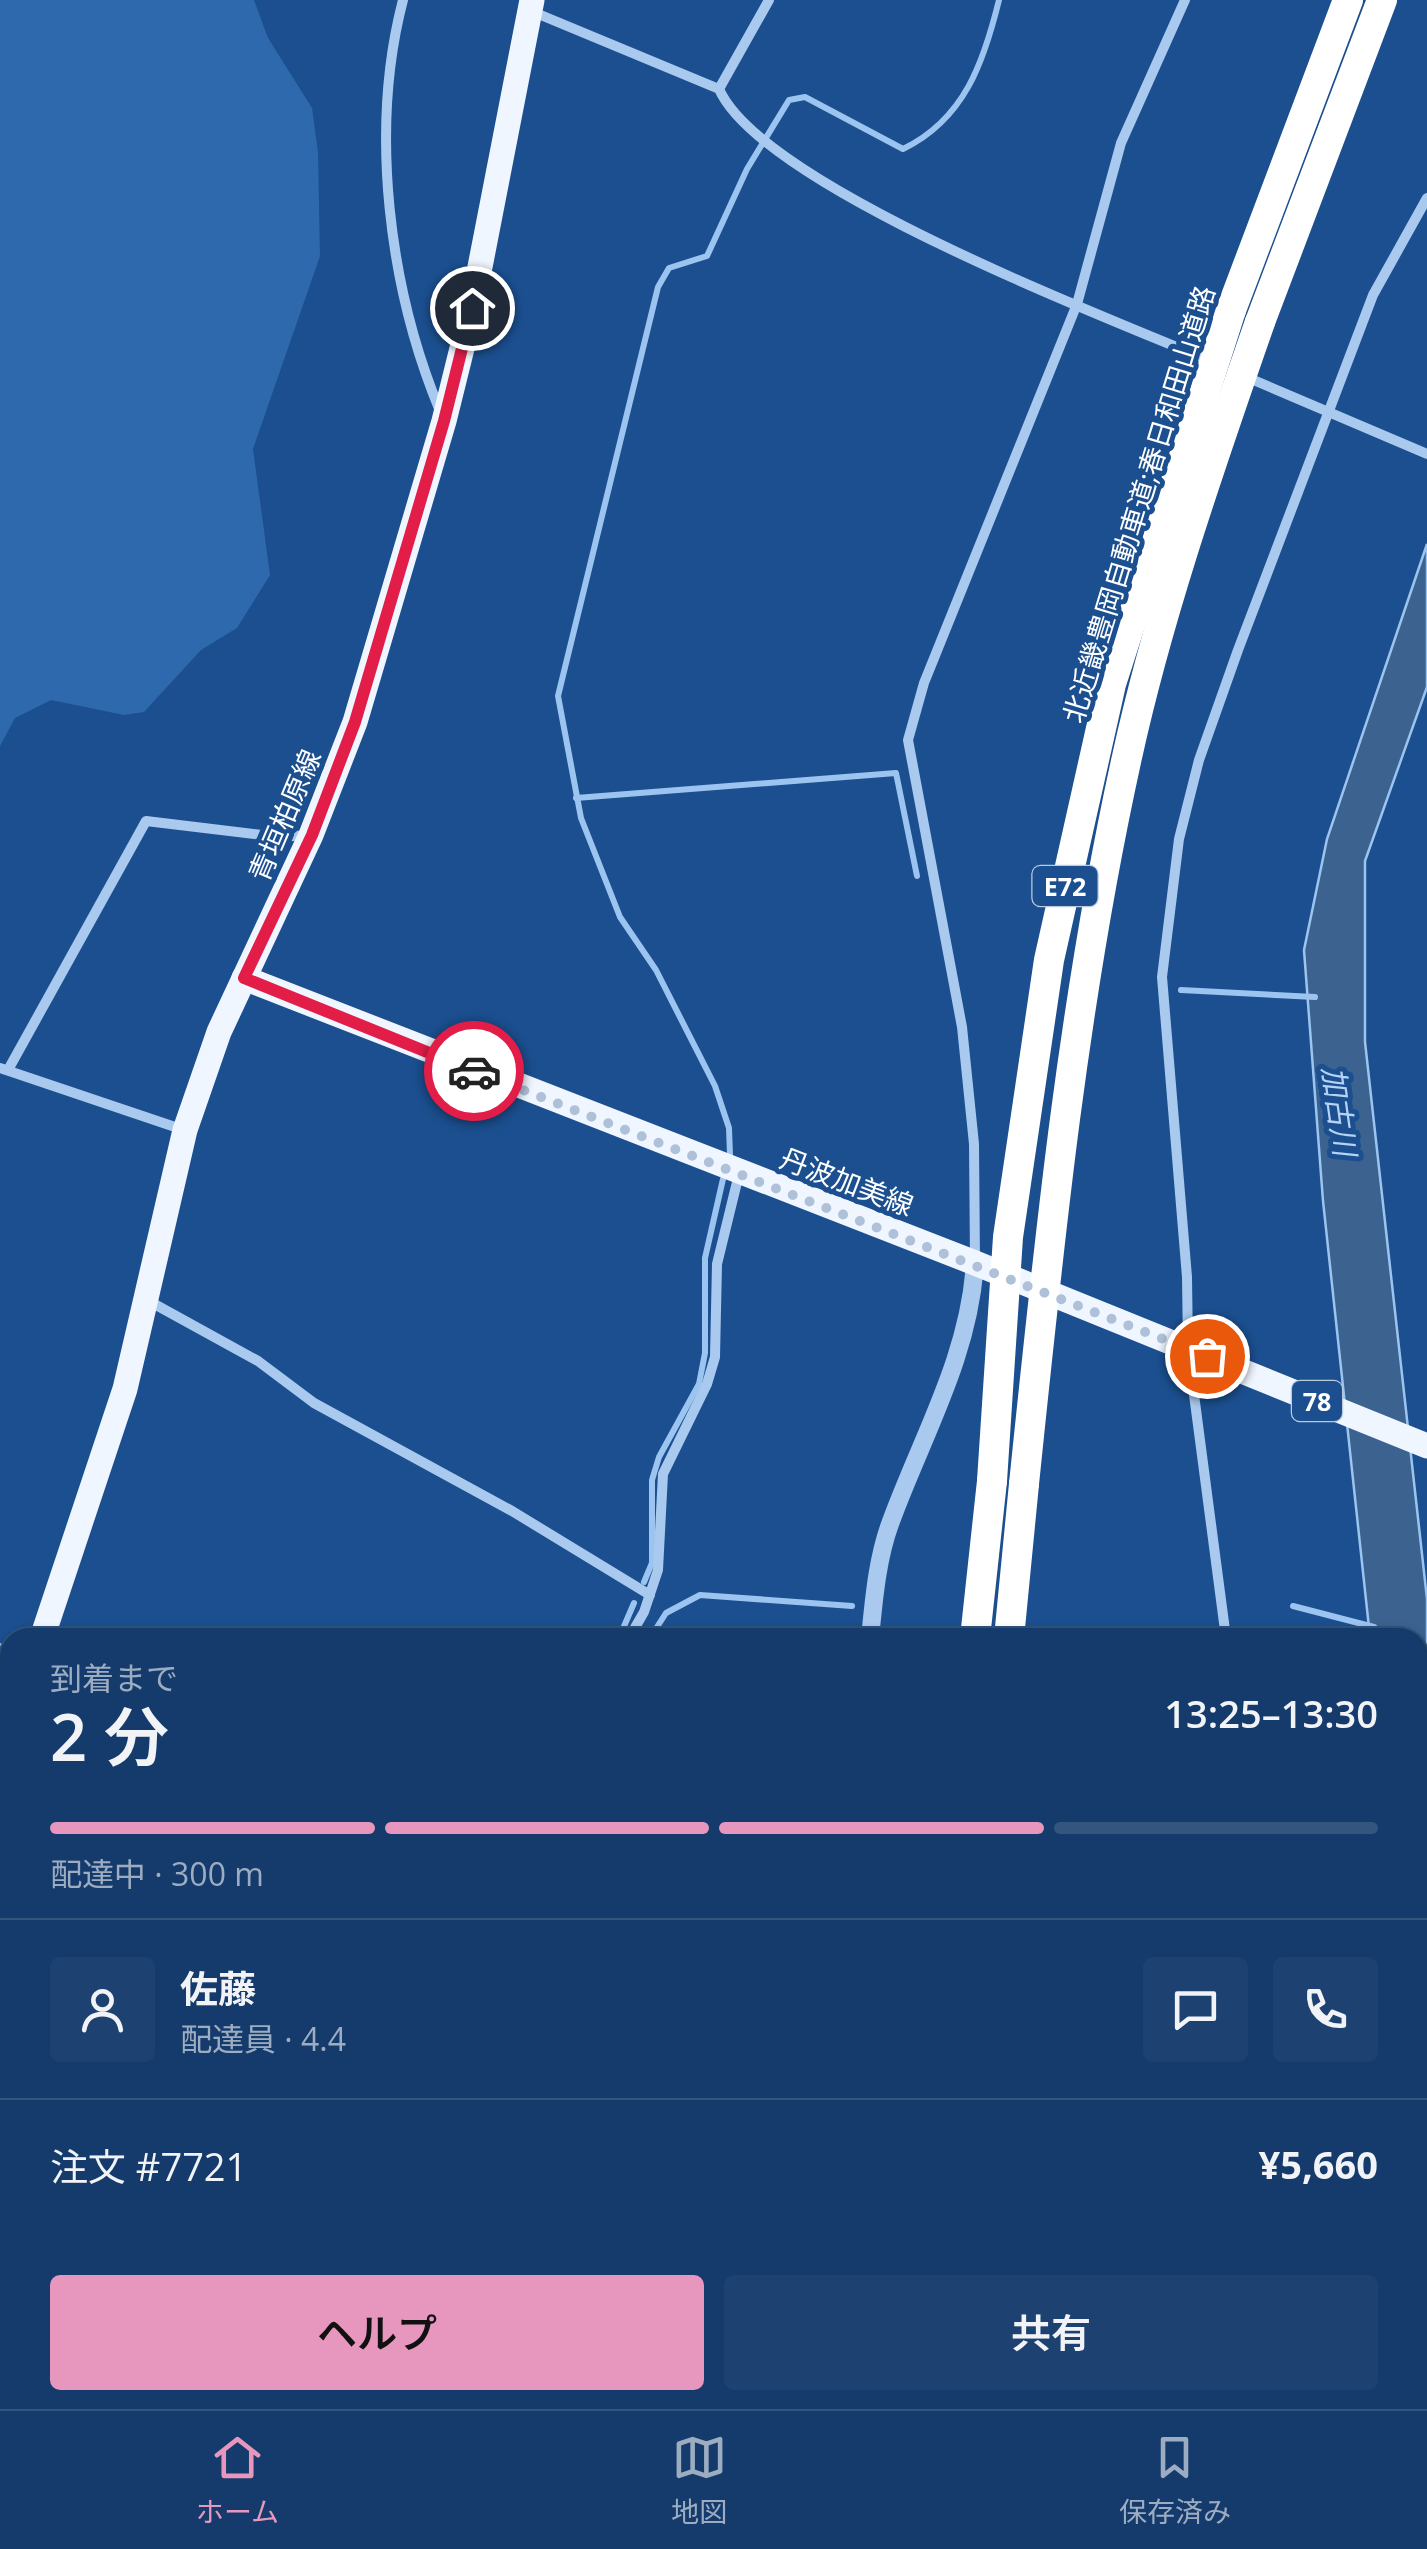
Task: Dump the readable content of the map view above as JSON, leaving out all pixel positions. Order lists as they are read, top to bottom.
{
  "streets": {
    "highway": ["北近畿豊岡自動車道;春日和田山道路", "E72"],
    "main road": ["青垣柏原線", "丹波加美線", "78"]
  },
  "crossings": [
    ["青垣柏原線", "丹波加美線"]
  ],
  "water": ["加古川"],
  "page": {
    "heading": ["2 分", "到着まで", "13:25–13:30"],
    "panel": [
      "佐藤",
      "配達員 · 4.4",
      "注文 #7721",
      "¥5,660"
    ],
    "bar": "配達中 · 300 m",
    "buttons": ["ヘルプ", "共有"],
    "tabs": ["ホーム", "地図", "保存済み"]
  }
}
